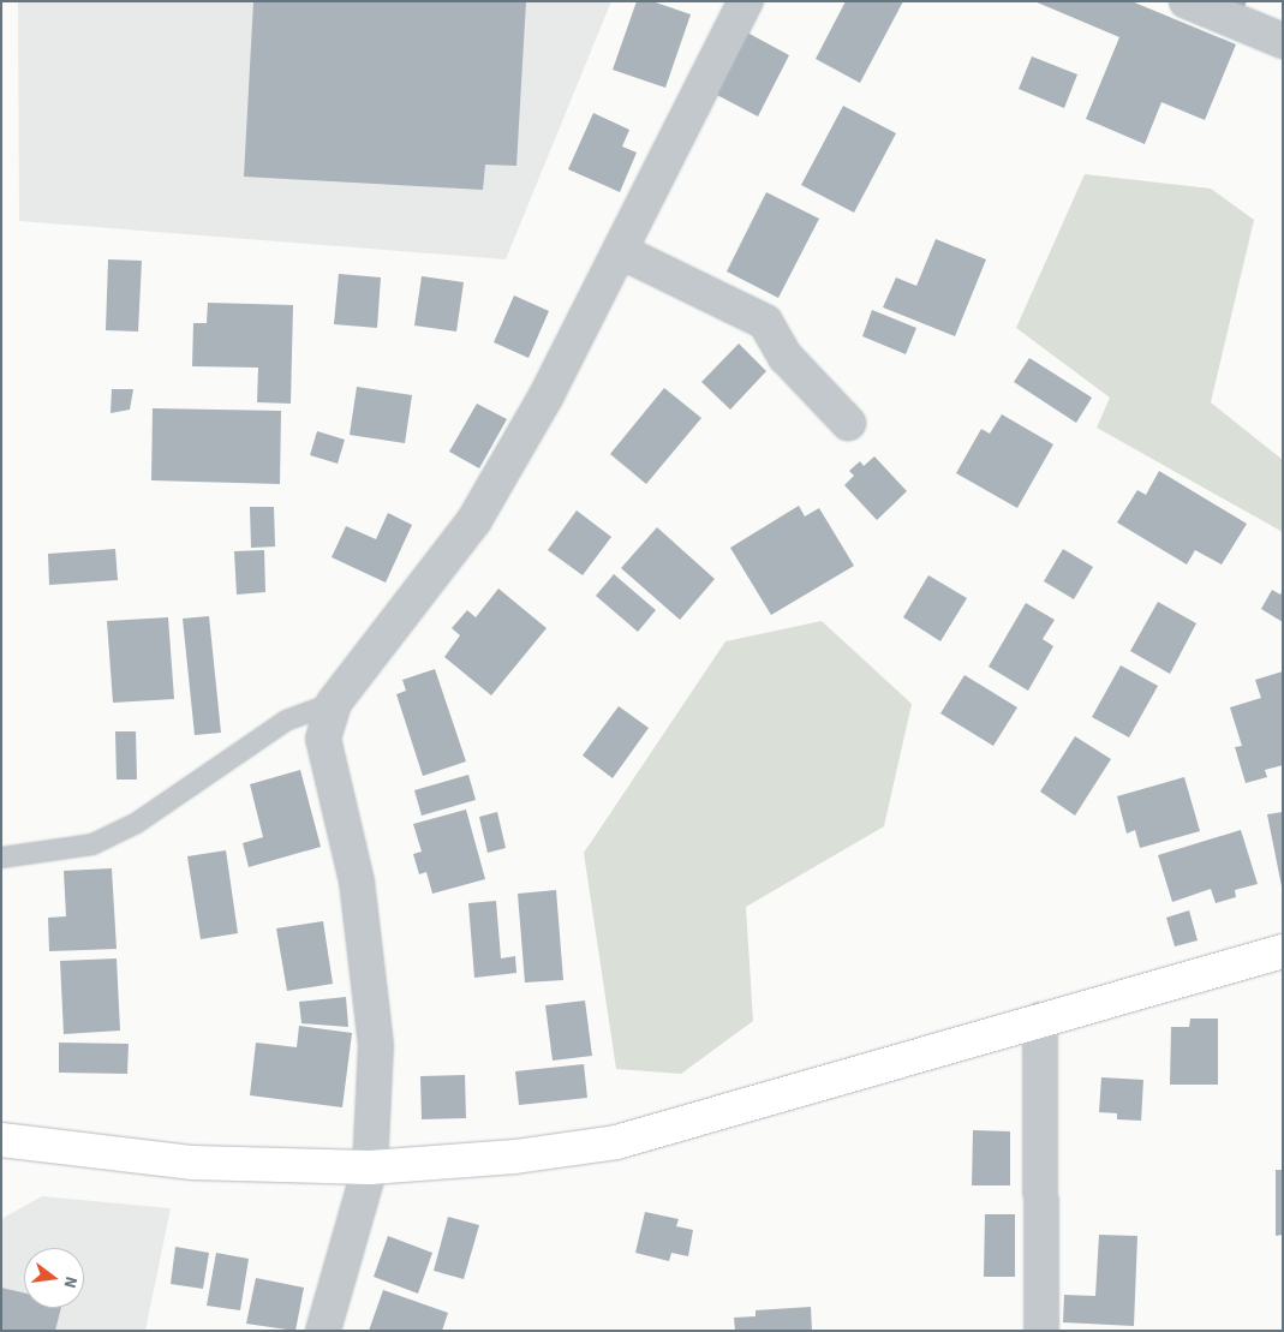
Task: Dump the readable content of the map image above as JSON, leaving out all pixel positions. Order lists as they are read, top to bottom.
{
  "north": "right"
}
